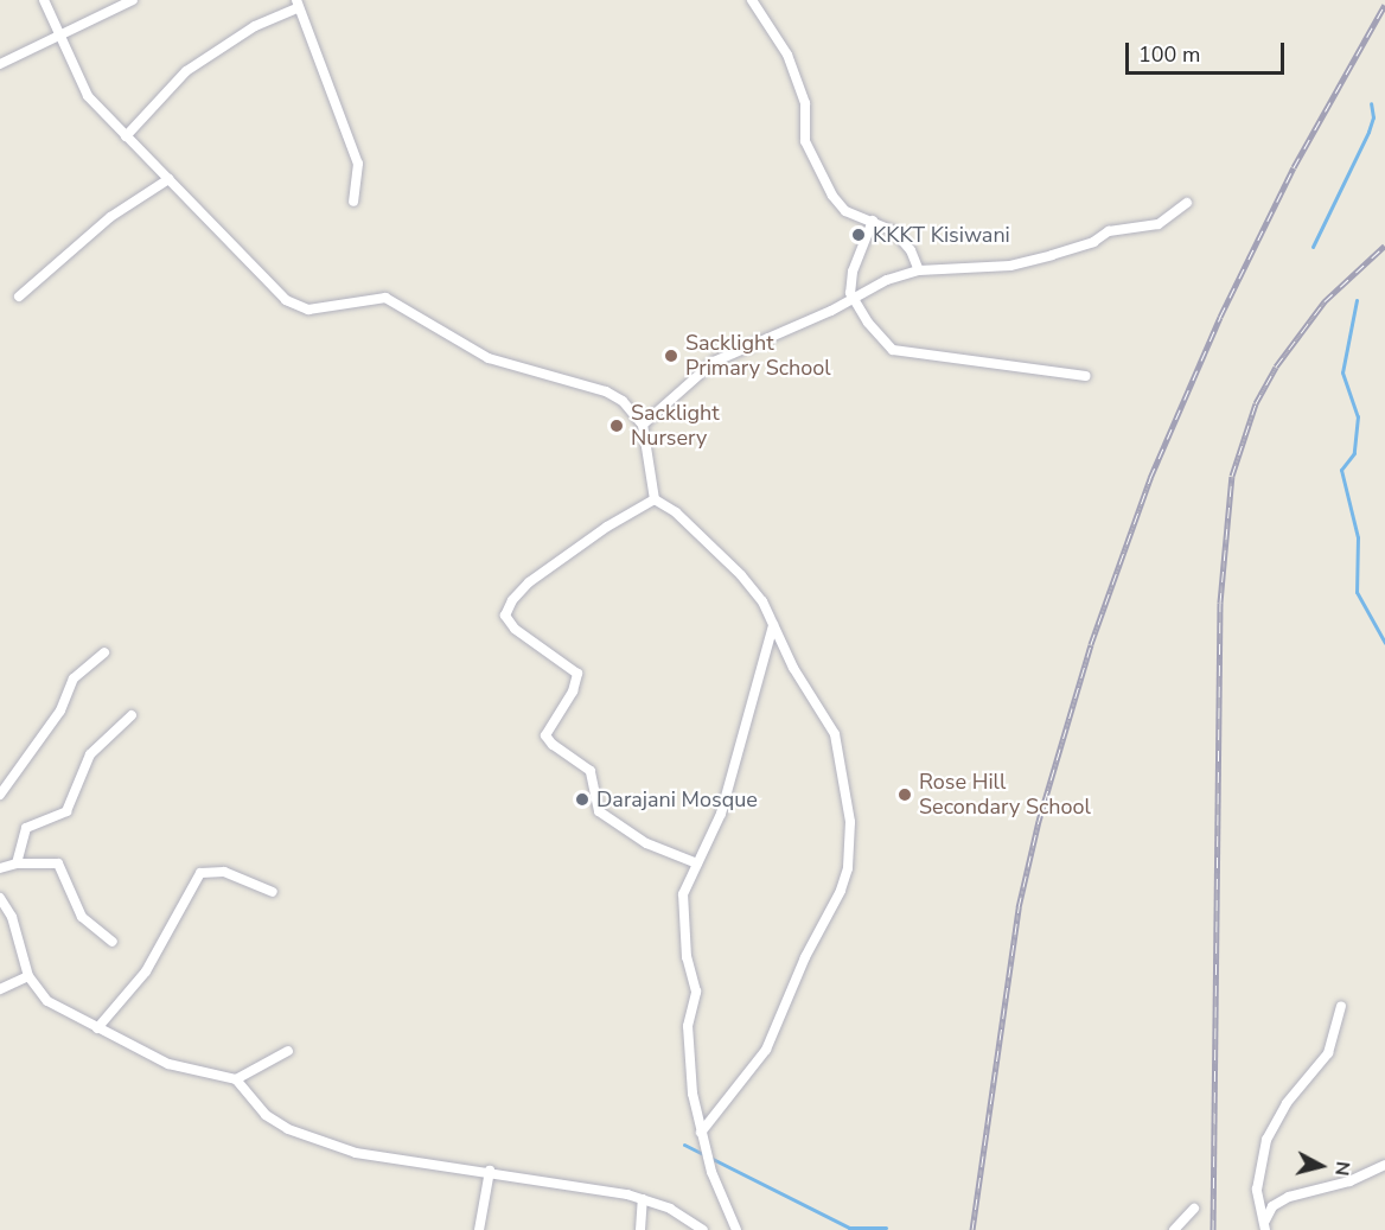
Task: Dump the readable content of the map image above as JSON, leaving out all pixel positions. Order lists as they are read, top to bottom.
{
  "places": [
    "KKKT Kisiwani",
    "Sacklight Primary School",
    "Sacklight Nursery",
    "Rose Hill Secondary School",
    "Darajani Mosque"
  ],
  "scale_bar": "100 m",
  "north": "right"
}
